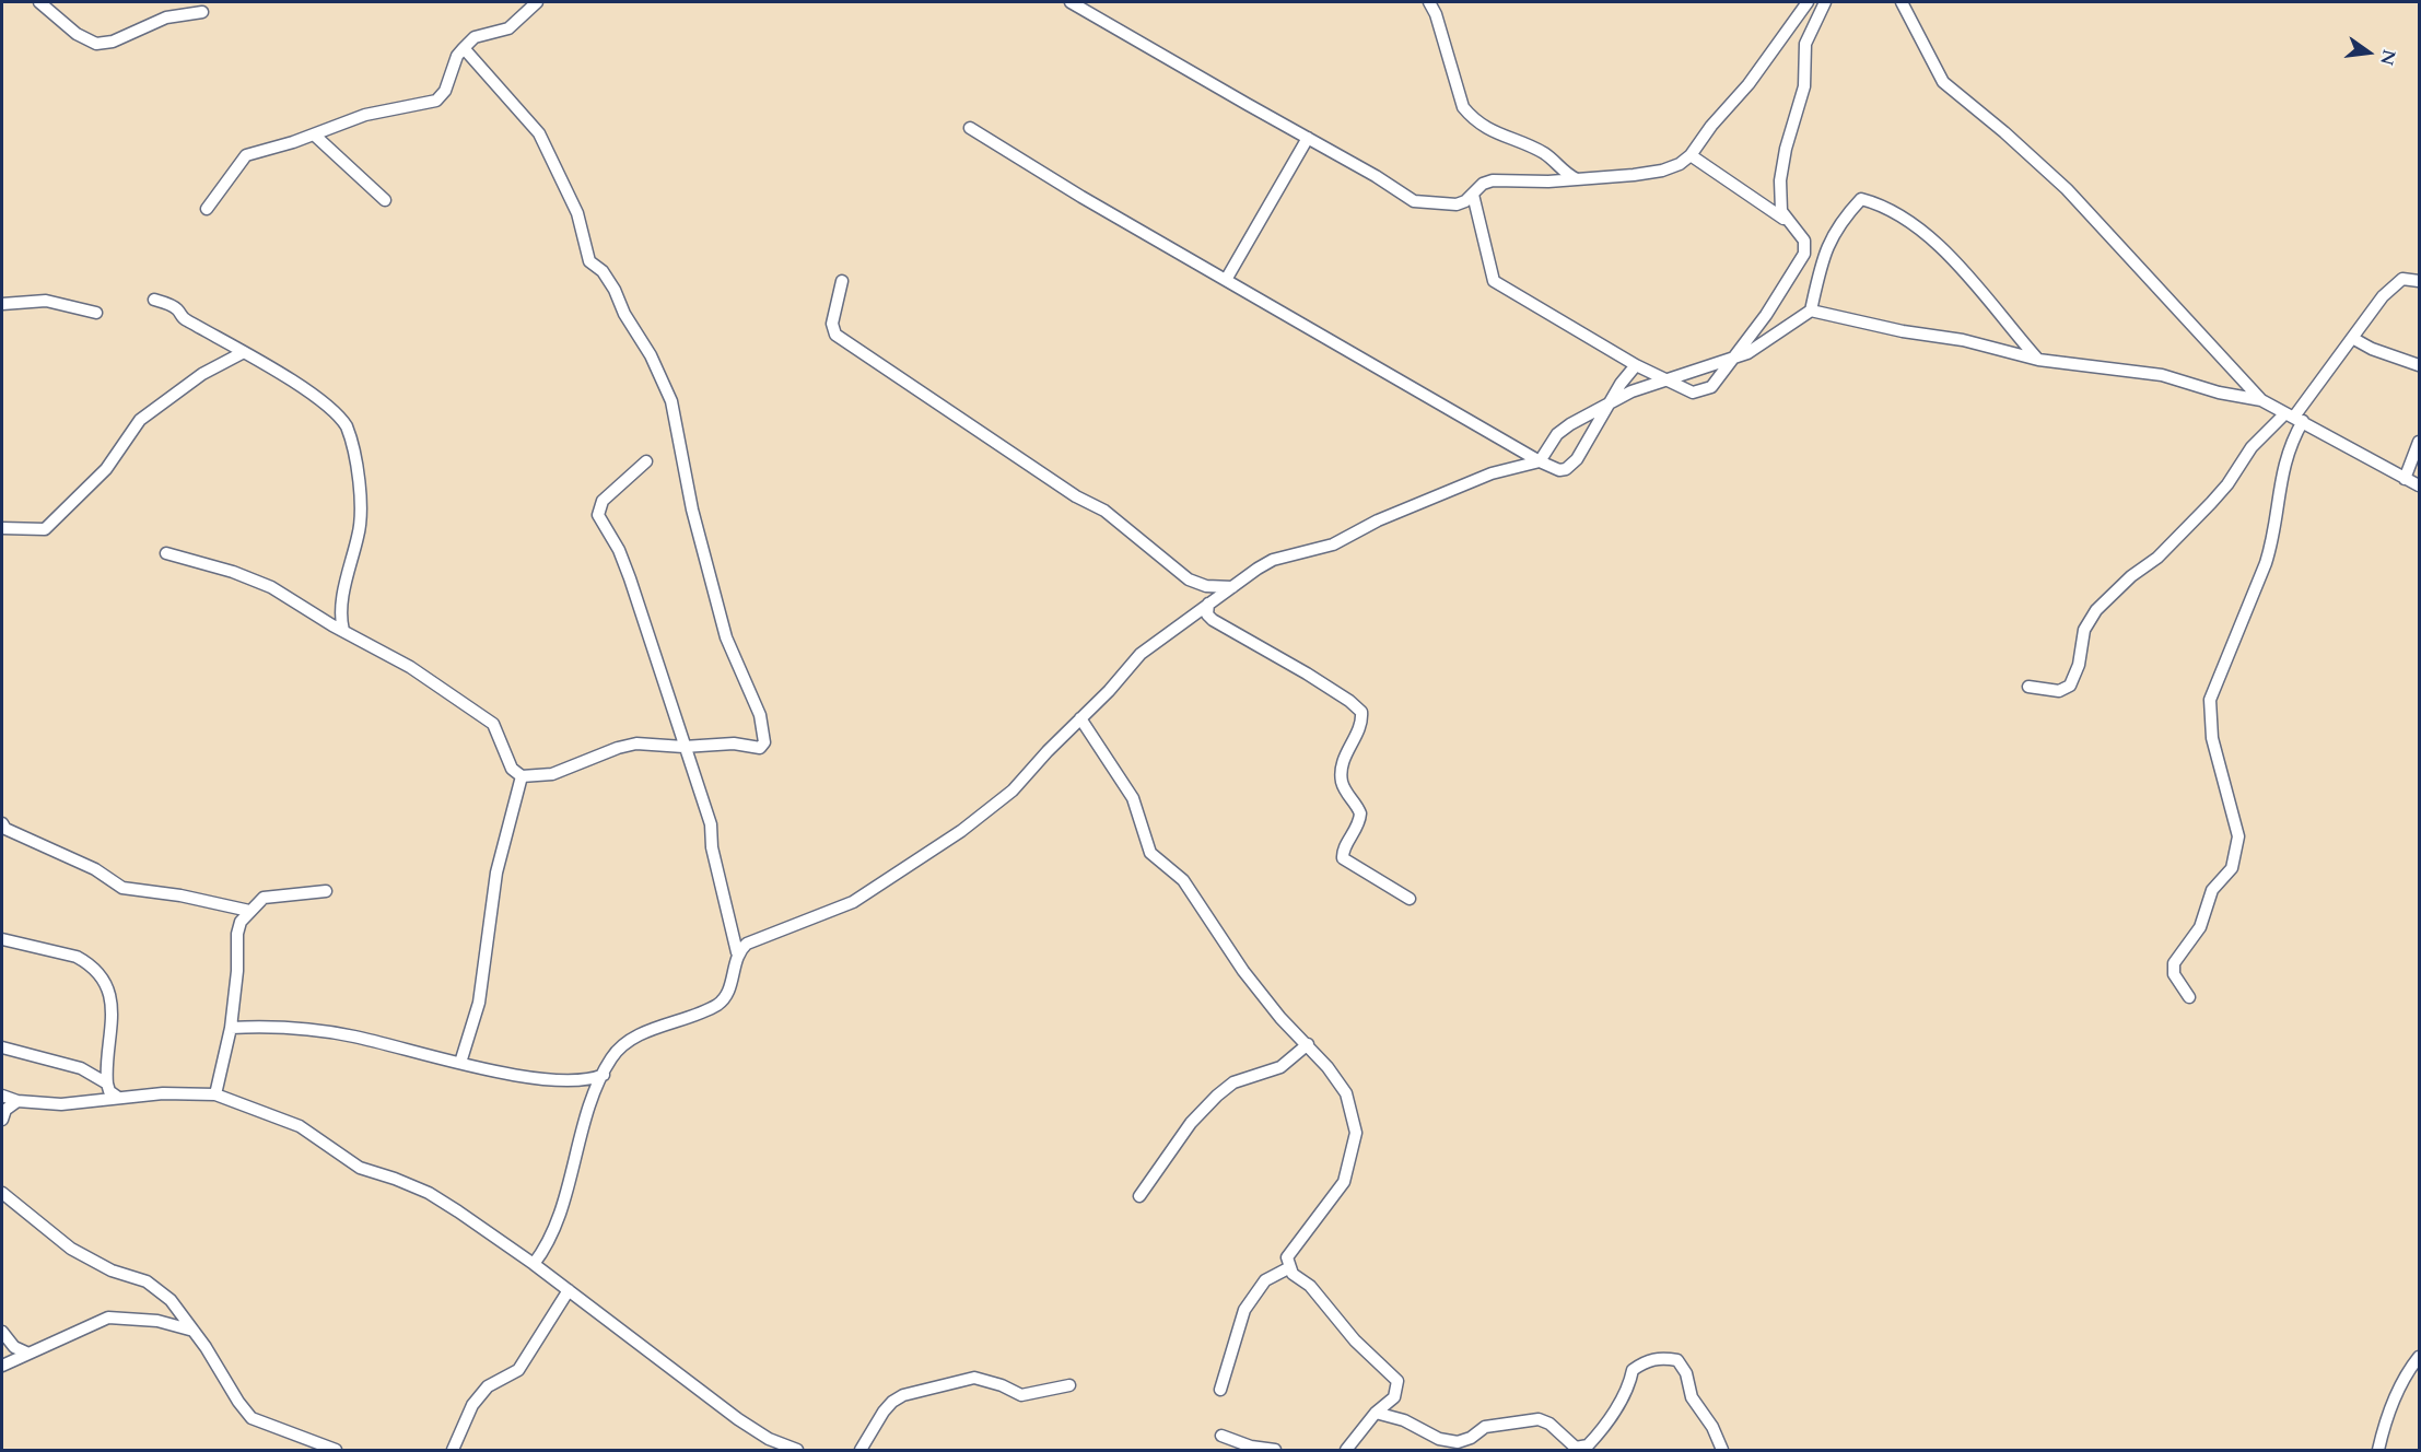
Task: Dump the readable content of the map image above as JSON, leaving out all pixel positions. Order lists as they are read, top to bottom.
{
  "north": "right"
}
